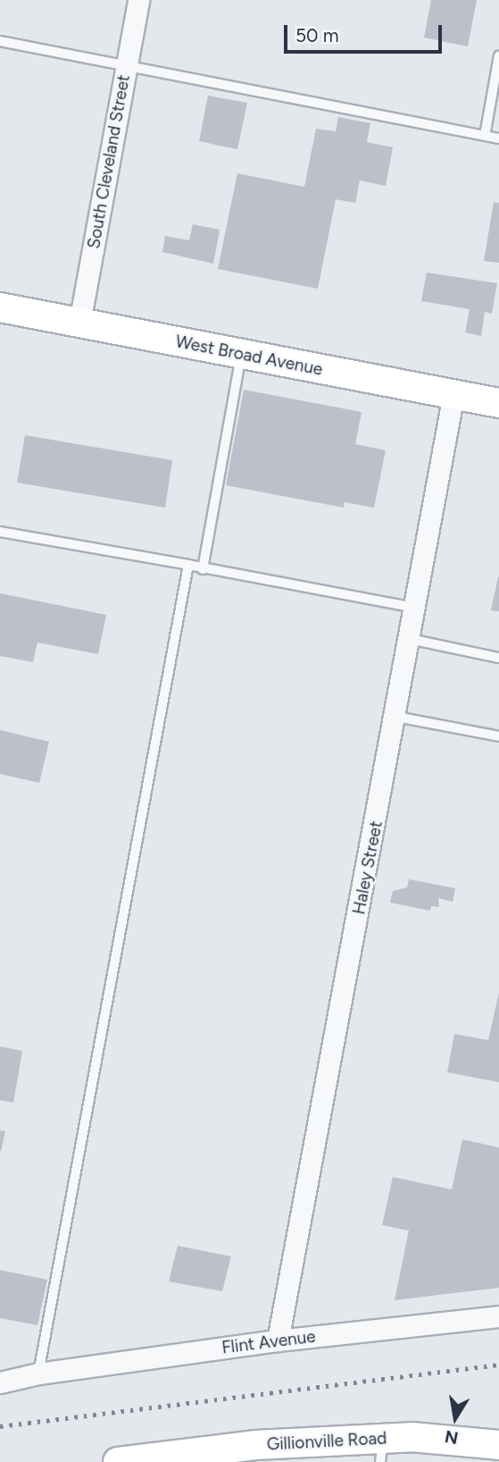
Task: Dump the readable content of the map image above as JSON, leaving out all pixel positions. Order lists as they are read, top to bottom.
{
  "streets": {
    "main road": ["West Broad Avenue", "Gillionville Road"],
    "street": ["South Cleveland Street", "Haley Street", "Flint Avenue"]
  },
  "crossings": [
    ["South Cleveland Street", "West Broad Avenue"],
    ["West Broad Avenue", "Haley Street"],
    ["Haley Street", "Flint Avenue"]
  ],
  "scale_bar": "50 m",
  "north": "bottom"
}
